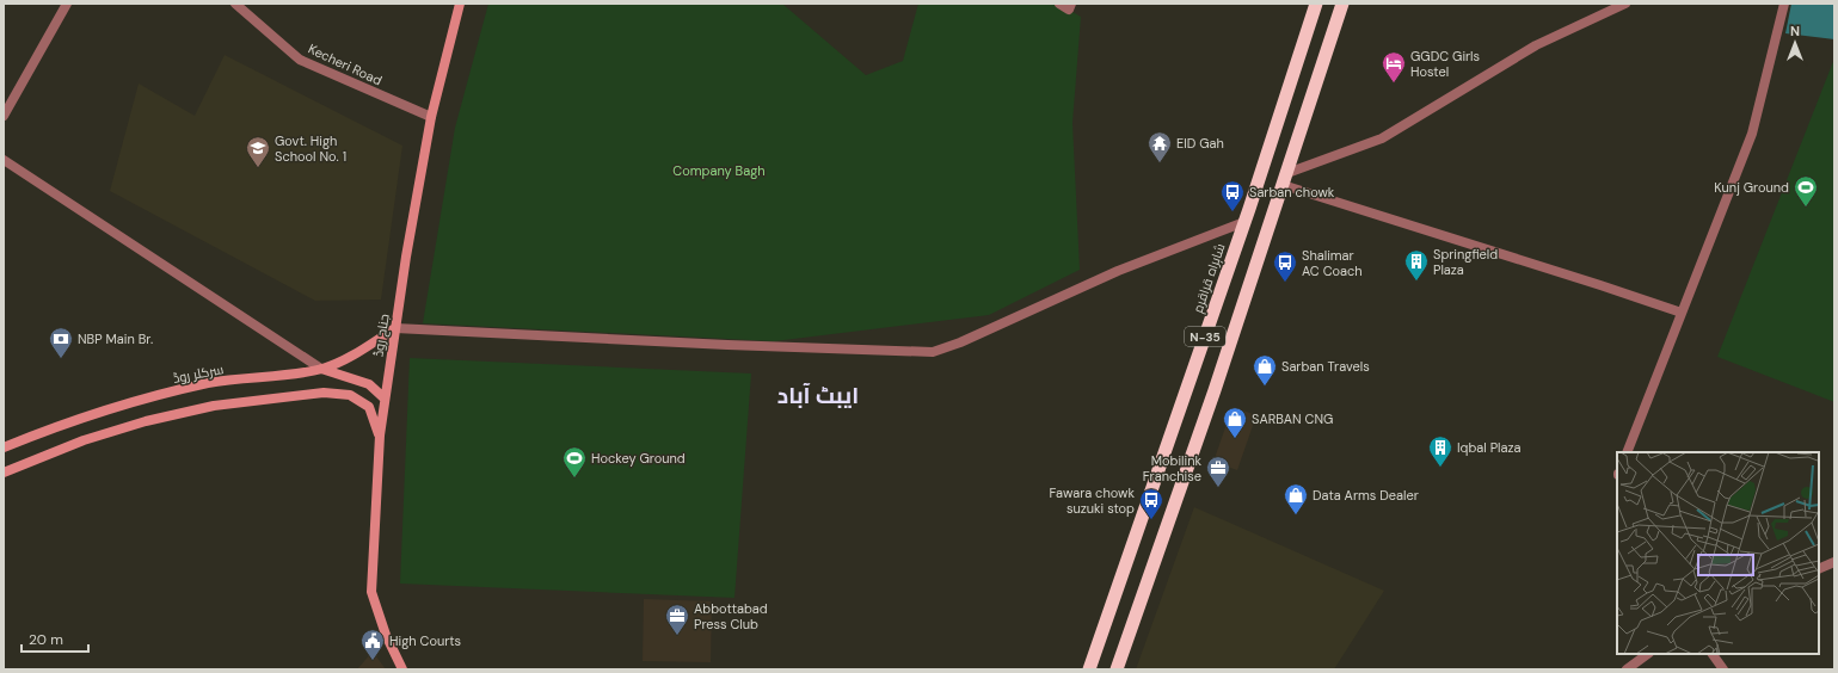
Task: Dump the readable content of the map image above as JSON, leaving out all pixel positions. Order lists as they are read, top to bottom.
{
  "streets": {
    "highway": ["شاہراہ قراقرم", "N-35"],
    "main road": ["جناح روڈ", "سرکلر روڈ"],
    "street": ["Kecheri Road"]
  },
  "crossings": [
    ["Kecheri Road", "جناح روڈ"],
    ["جناح روڈ", "سرکلر روڈ"]
  ],
  "districts": ["ایبٹ آباد"],
  "parks": ["Company Bagh"],
  "places": {
    "hotel": ["GGDC Girls Hostel"],
    "temple": ["EID Gah"],
    "school or university": ["Govt. High School No. 1"],
    "sports": ["Kunj Ground", "Hockey Ground"],
    "bus stop": ["Sarban chowk", "Shalimar AC Coach", "Fawara chowk suzuki stop"],
    "building": ["Springfield Plaza", "Iqbal Plaza"],
    "bank": ["NBP Main Br."],
    "shop": ["Sarban Travels", "SARBAN CNG", "Data Arms Dealer"],
    "office": ["Mobilink Franchise", "Abbottabad Press Club"],
    "public building": ["High Courts"]
  },
  "scale_bar": "20 m",
  "north": "top"
}
